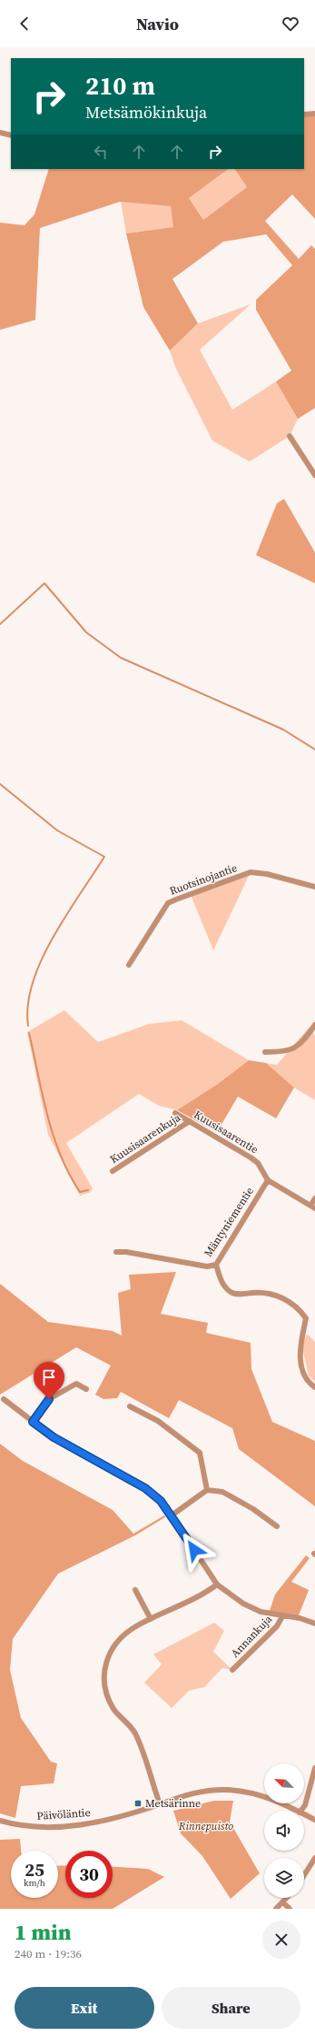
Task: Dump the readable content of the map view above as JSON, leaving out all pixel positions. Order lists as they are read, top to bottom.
{
  "streets": {
    "street": [
      "Ruotsinojantie",
      "Kuusisaarentie",
      "Kuusisaarenkuja",
      "Mäntyniementie",
      "Annankuja",
      "Päivöläntie"
    ]
  },
  "crossings": [
    ["Kuusisaarentie", "Kuusisaarenkuja"],
    ["Kuusisaarentie", "Mäntyniementie"]
  ],
  "parks": ["Rinnepuisto"],
  "places": {
    "transit": ["Metsärinne"]
  },
  "north": "top left",
  "page": {
    "header": "Navio",
    "turn": ["210 m", "Metsämökinkuja"],
    "speed": "25 km/h",
    "limit": "30",
    "heading": ["1 min", "240 m · 19:36"],
    "buttons": ["Exit", "Share"]
  }
}
